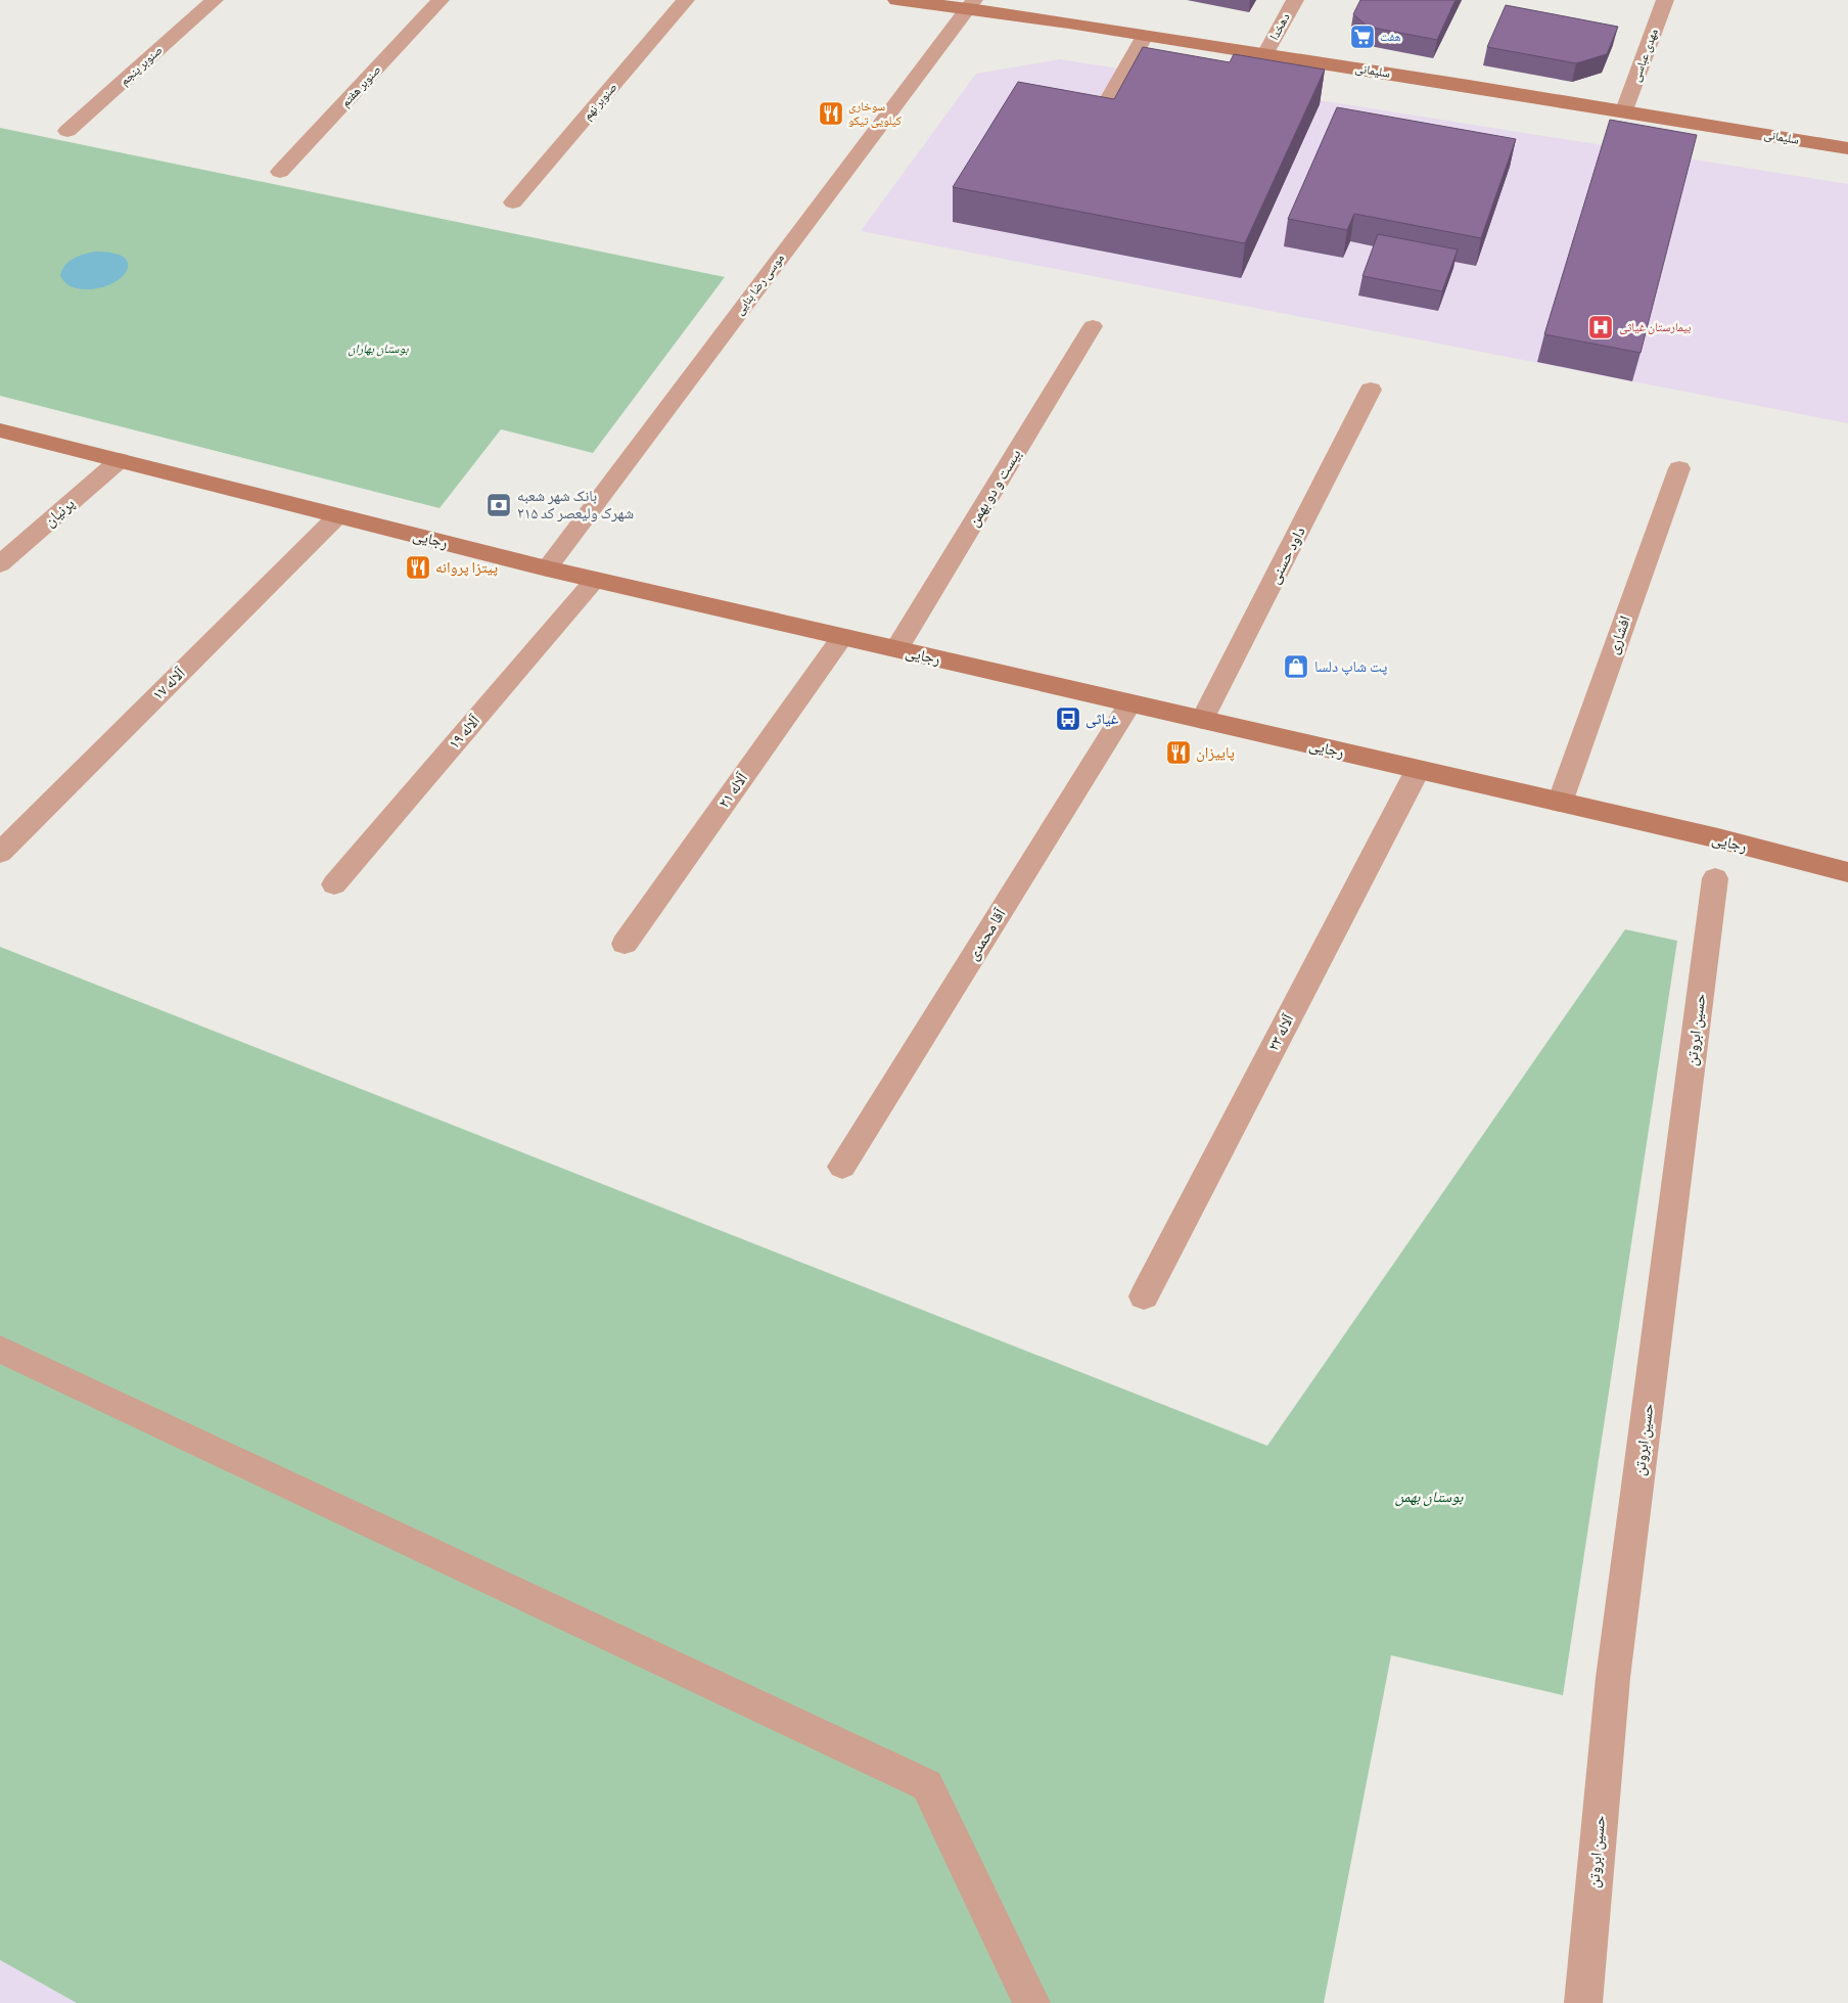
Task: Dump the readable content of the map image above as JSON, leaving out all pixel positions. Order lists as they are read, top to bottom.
{
  "streets": {
    "street": [
      "دهخدا",
      "مهدی عباسی",
      "صنوبر پنجم",
      "سلیمانی",
      "صنوبر هفتم",
      "صنوبر نهم",
      "موسی رضا بنایی",
      "بیست و دو بهمن",
      "پرنیان",
      "رجایی",
      "داود حسنی",
      "افشاری",
      "آلاله ۱۷",
      "آلاله ۱۹",
      "آلاله ۲۱",
      "آقا محمدی",
      "حسین ابروتن",
      "آلاله ۲۳"
    ]
  },
  "crossings": [
    ["دهخدا", "سلیمانی"],
    ["مهدی عباسی", "سلیمانی"],
    ["سلیمانی", "موسی رضا بنایی"],
    ["موسی رضا بنایی", "رجایی"],
    ["بیست و دو بهمن", "رجایی"],
    ["پرنیان", "رجایی"],
    ["رجایی", "داود حسنی"],
    ["رجایی", "افشاری"],
    ["رجایی", "آلاله ۱۷"],
    ["رجایی", "آلاله ۱۹"],
    ["رجایی", "آلاله ۲۱"],
    ["رجایی", "آقا محمدی"],
    ["رجایی", "آلاله ۲۳"]
  ],
  "parks": ["بوستان بهاران", "بوستان بهمن"],
  "places": {
    "supermarket": ["هفت"],
    "restaurant": ["سوخاری کیلویی تیکو", "پیتزا پروانه", "پاییزان"],
    "hospital": ["بیمارستان غیاثی"],
    "bank": ["بانک شهر شعبه شهرک ولیعصر کد ۲۱۵"],
    "shop": ["پت شاپ دلسا"],
    "bus stop": ["غیاثی"]
  }
}
